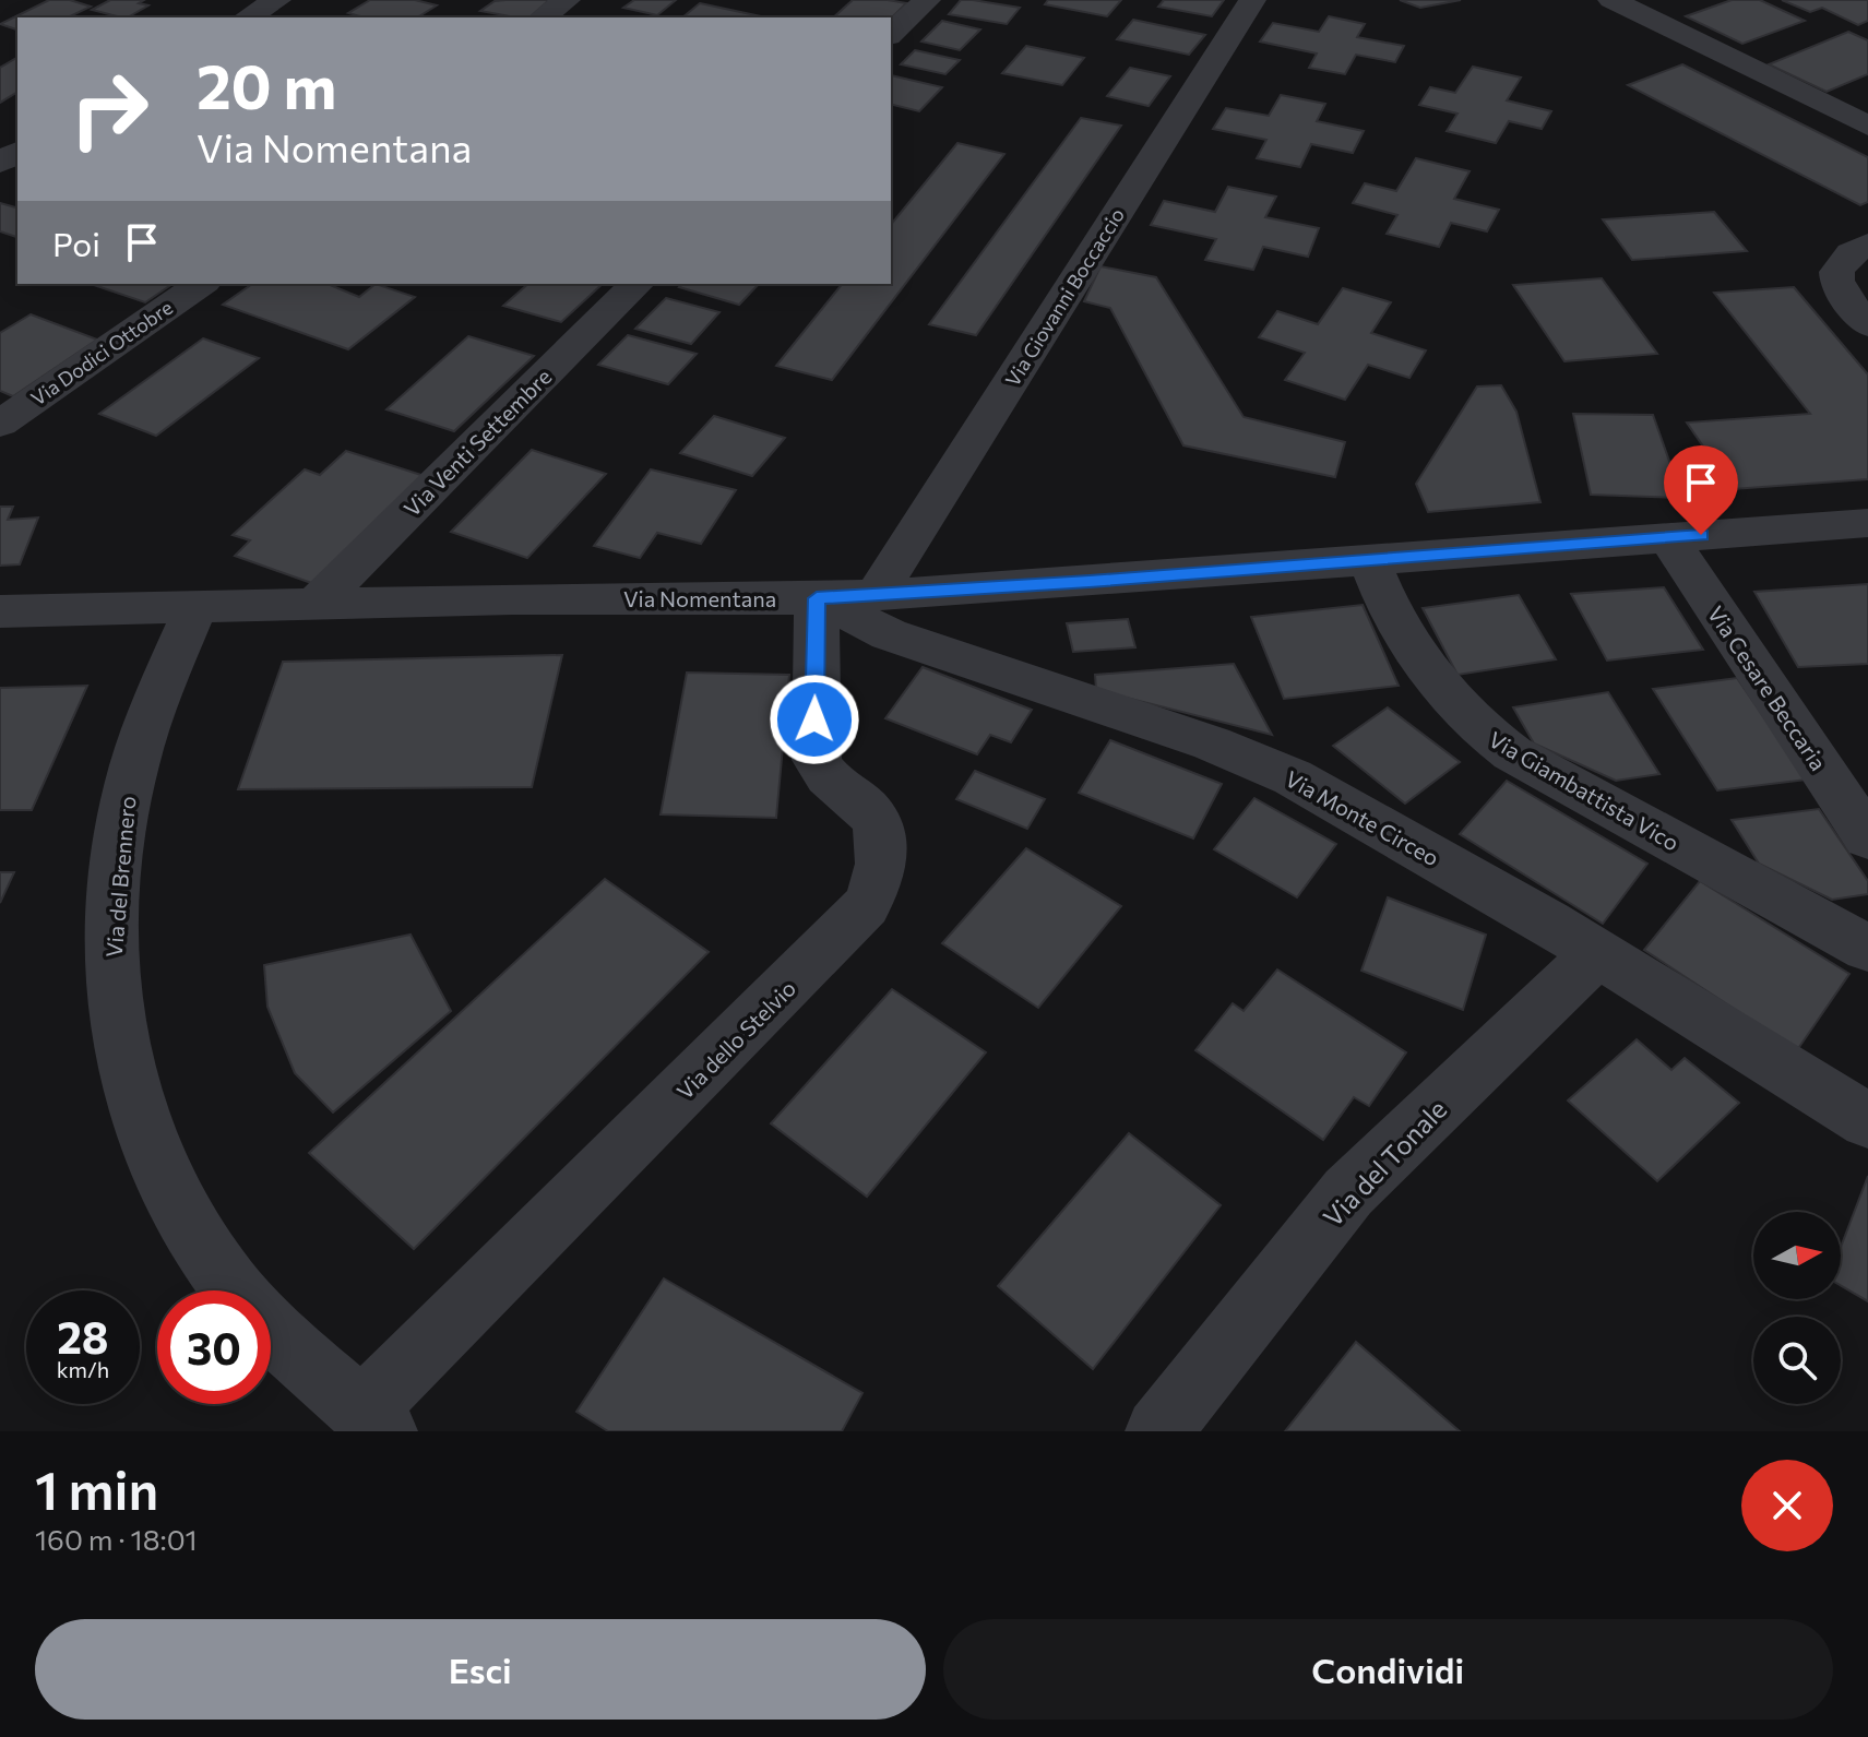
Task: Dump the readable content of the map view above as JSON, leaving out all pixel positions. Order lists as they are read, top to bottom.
{
  "streets": {
    "street": [
      "Via Giovanni Boccaccio",
      "Via Dodici Ottobre",
      "Via Venti Settembre",
      "Via Nomentana",
      "Via Cesare Beccaria",
      "Via Giambattista Vico",
      "Via Monte Circeo",
      "Via del Brennero",
      "Via dello Stelvio",
      "Via del Tonale"
    ]
  },
  "crossings": [
    ["Via Giovanni Boccaccio", "Via Nomentana"],
    ["Via Venti Settembre", "Via Nomentana"],
    ["Via Nomentana", "Via Cesare Beccaria"],
    ["Via Nomentana", "Via Giambattista Vico"],
    ["Via Nomentana", "Via Monte Circeo"],
    ["Via Nomentana", "Via del Brennero"],
    ["Via Nomentana", "Via dello Stelvio"],
    ["Via Monte Circeo", "Via dello Stelvio"],
    ["Via Monte Circeo", "Via del Tonale"],
    ["Via del Brennero", "Via dello Stelvio"]
  ],
  "north": "right",
  "page": {
    "turn": ["20 m", "Via Nomentana"],
    "then": "Poi",
    "speed": "28 km/h",
    "limit": "30",
    "heading": ["1 min", "160 m · 18:01"],
    "buttons": ["Esci", "Condividi"]
  }
}
